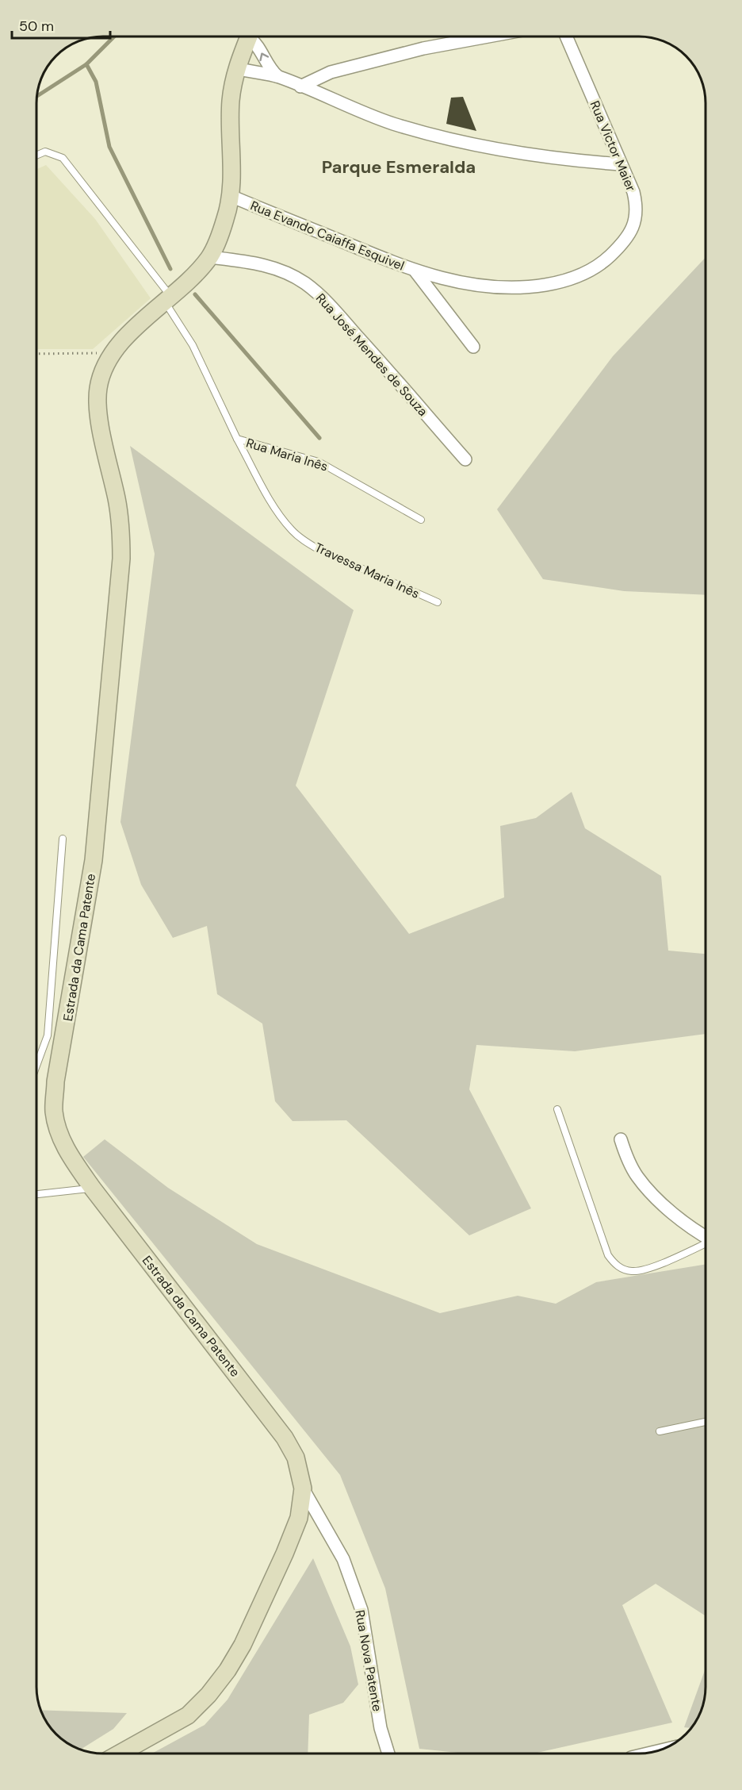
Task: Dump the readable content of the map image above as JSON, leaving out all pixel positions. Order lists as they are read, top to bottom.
{
  "streets": {
    "street": [
      "Rua Victor Maier",
      "Rua Evando Caiaffa Esquivel",
      "Rua José Mendes de Souza",
      "Estrada da Cama Patente",
      "Rua Nova Patente"
    ],
    "lane": ["Rua Maria Inês", "Travessa Maria Inês"]
  },
  "crossings": [
    ["Rua Victor Maier", "Rua Evando Caiaffa Esquivel"],
    ["Rua Evando Caiaffa Esquivel", "Estrada da Cama Patente"],
    ["Rua José Mendes de Souza", "Estrada da Cama Patente"],
    ["Rua Maria Inês", "Travessa Maria Inês"],
    ["Rua Maria Inês", "Estrada da Cama Patente"],
    ["Estrada da Cama Patente", "Rua Nova Patente"]
  ],
  "districts": ["Parque Esmeralda"],
  "scale_bar": "50 m"
}
